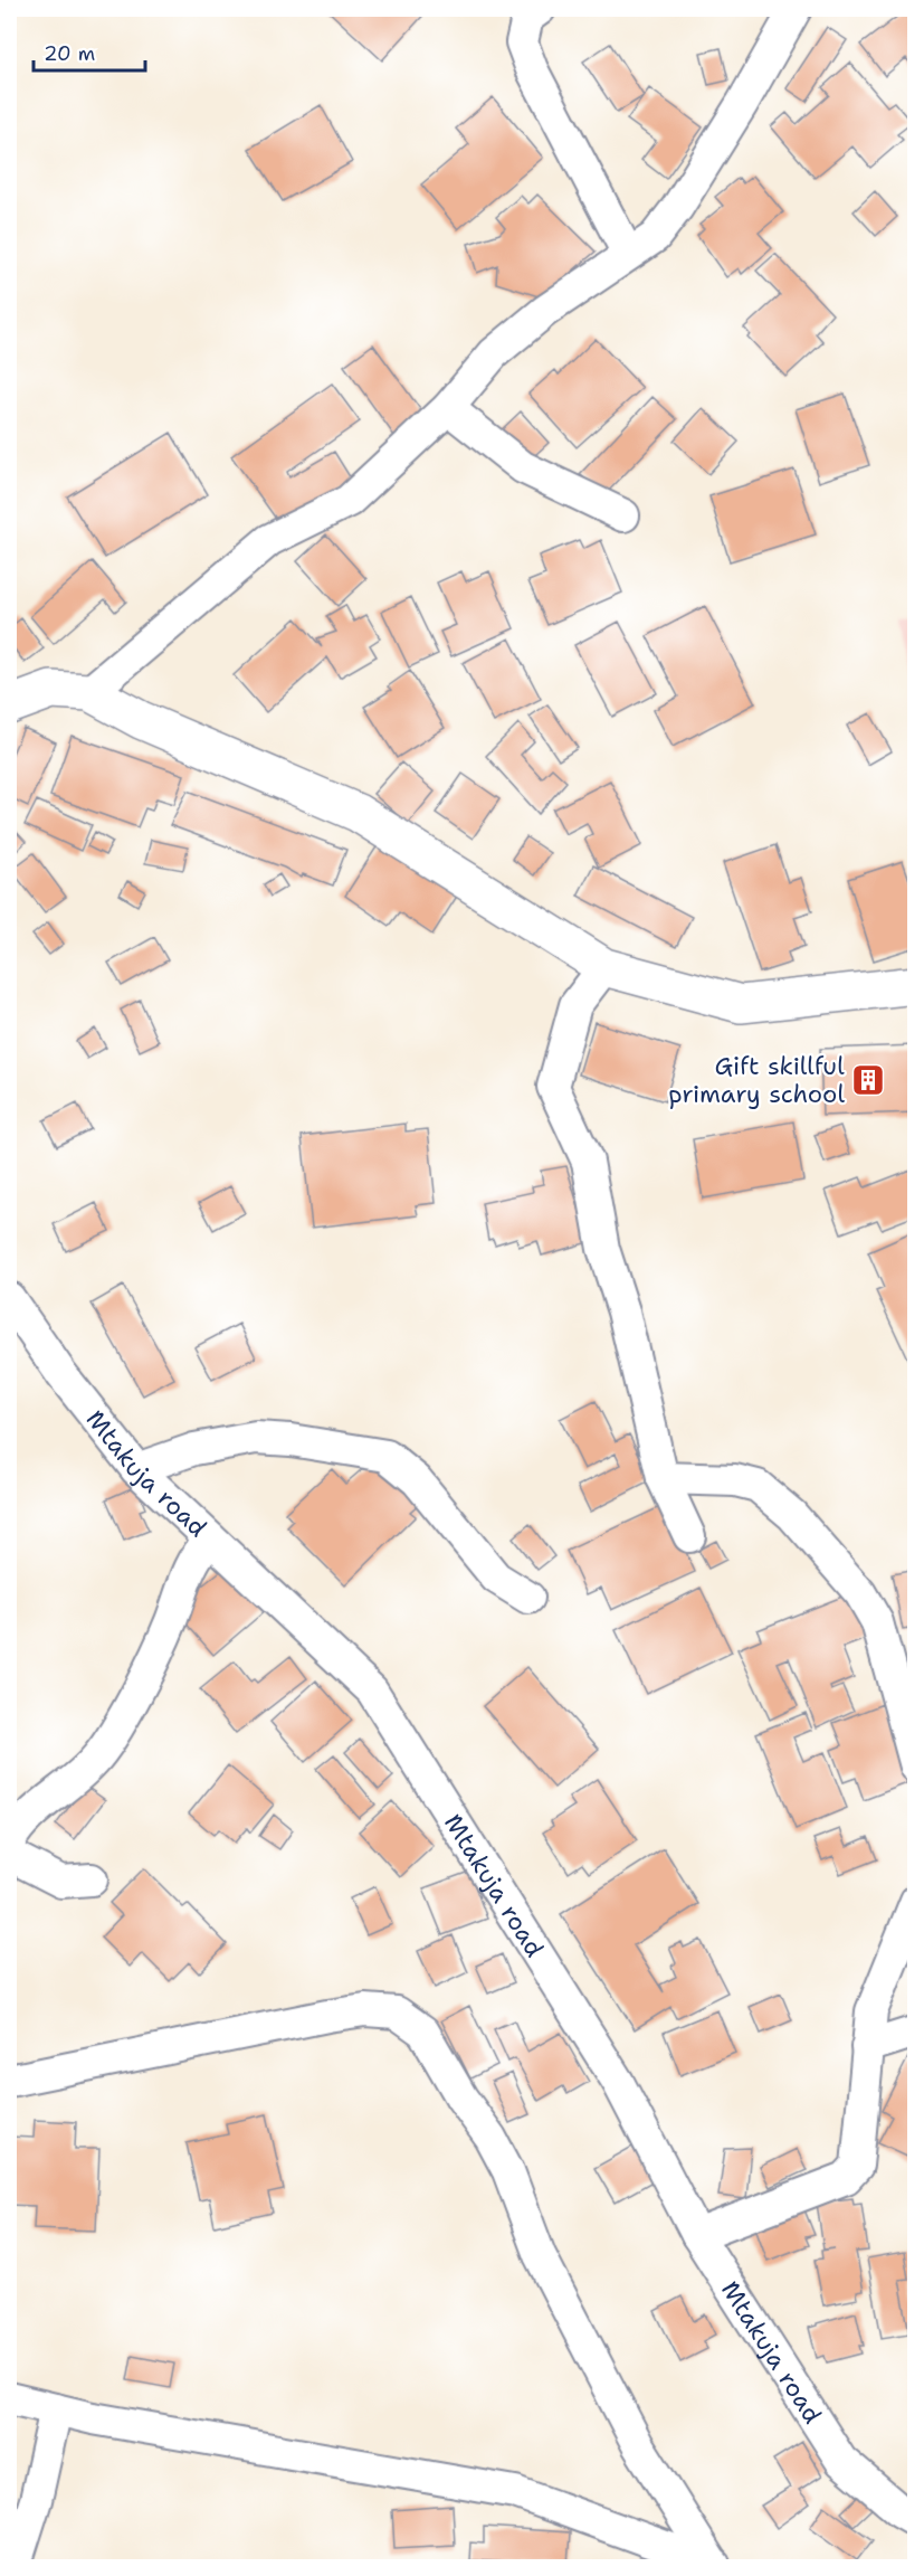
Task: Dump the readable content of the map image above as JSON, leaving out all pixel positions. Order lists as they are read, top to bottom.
{
  "streets": {
    "street": ["Mtakuja road"]
  },
  "places": {
    "building": ["Gift skillful primary school"]
  },
  "scale_bar": "20 m"
}
